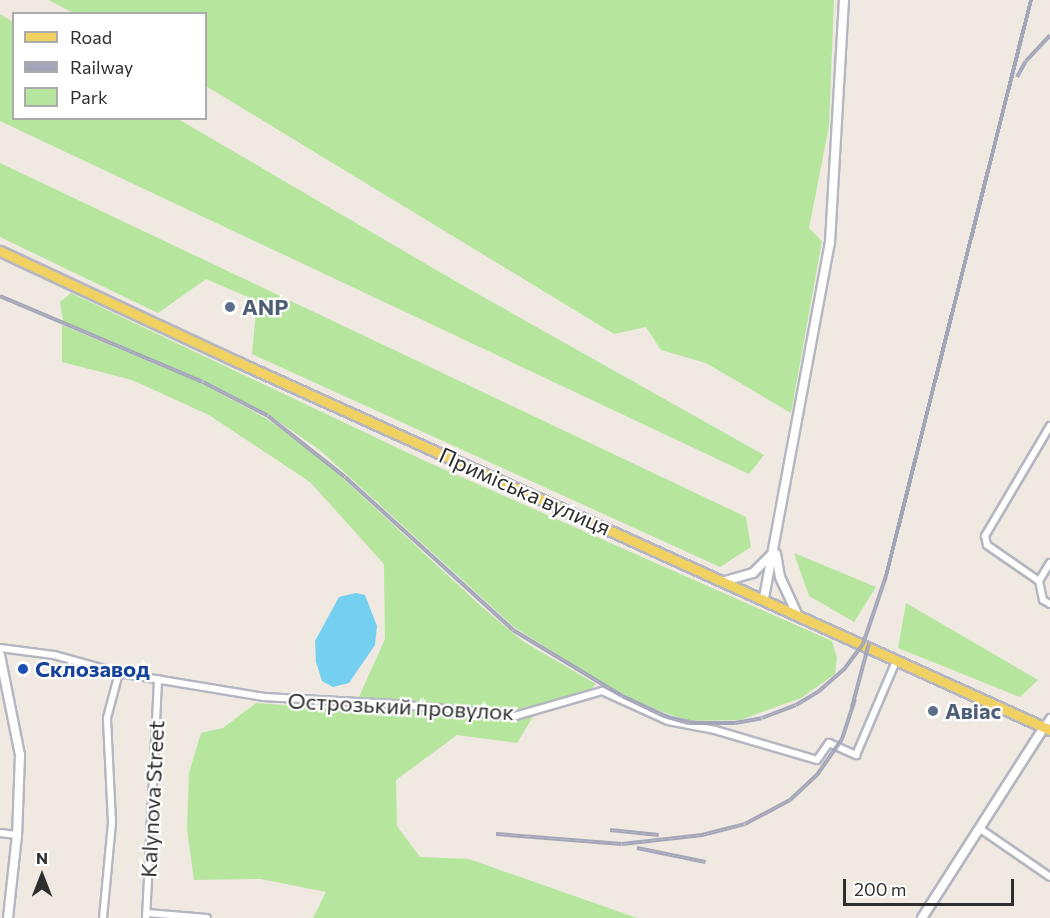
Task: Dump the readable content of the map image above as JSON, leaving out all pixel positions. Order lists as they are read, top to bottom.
{
  "streets": {
    "main road": ["Приміська вулиця"],
    "street": ["Острозький провулок", "Kalynova Street"]
  },
  "crossings": [
    ["Приміська вулиця", "Острозький провулок"],
    ["Острозький провулок", "Kalynova Street"]
  ],
  "places": ["ANP", "Склозавод", "Авіас"],
  "legend": ["Road", "Railway", "Park"],
  "scale_bar": "200 m",
  "north": "top"
}
